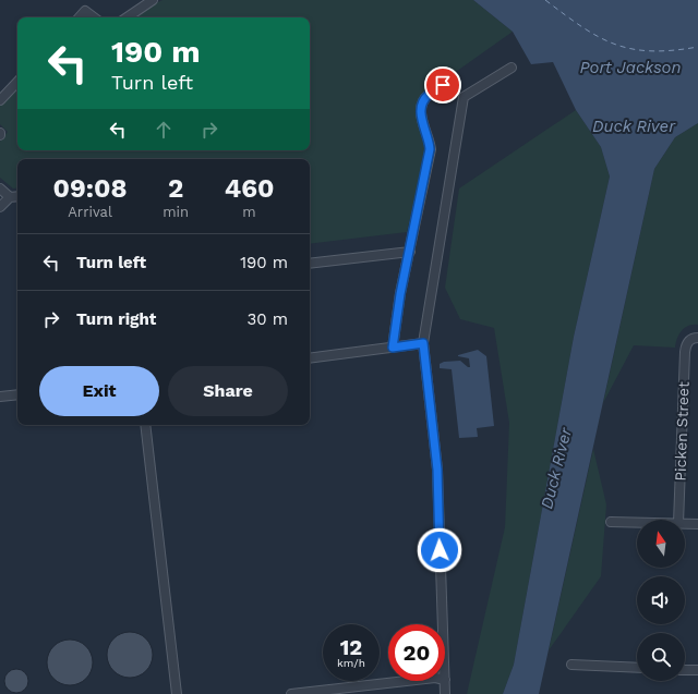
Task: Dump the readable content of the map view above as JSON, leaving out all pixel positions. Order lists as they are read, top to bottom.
{
  "streets": {
    "street": ["Picken Street"]
  },
  "water": ["Port Jackson", "Duck River"],
  "north": "top",
  "page": {
    "turn": ["190 m", "Turn left"],
    "eta": [
      "09:08",
      "Arrival",
      "2",
      "min",
      "460",
      "m"
    ],
    "list": [
      {
        "name": "Turn left",
        "value": "190 m"
      },
      {
        "name": "Turn right",
        "value": "30 m"
      }
    ],
    "buttons": ["Exit", "Share"],
    "speed": "12 km/h",
    "limit": "20"
  }
}
